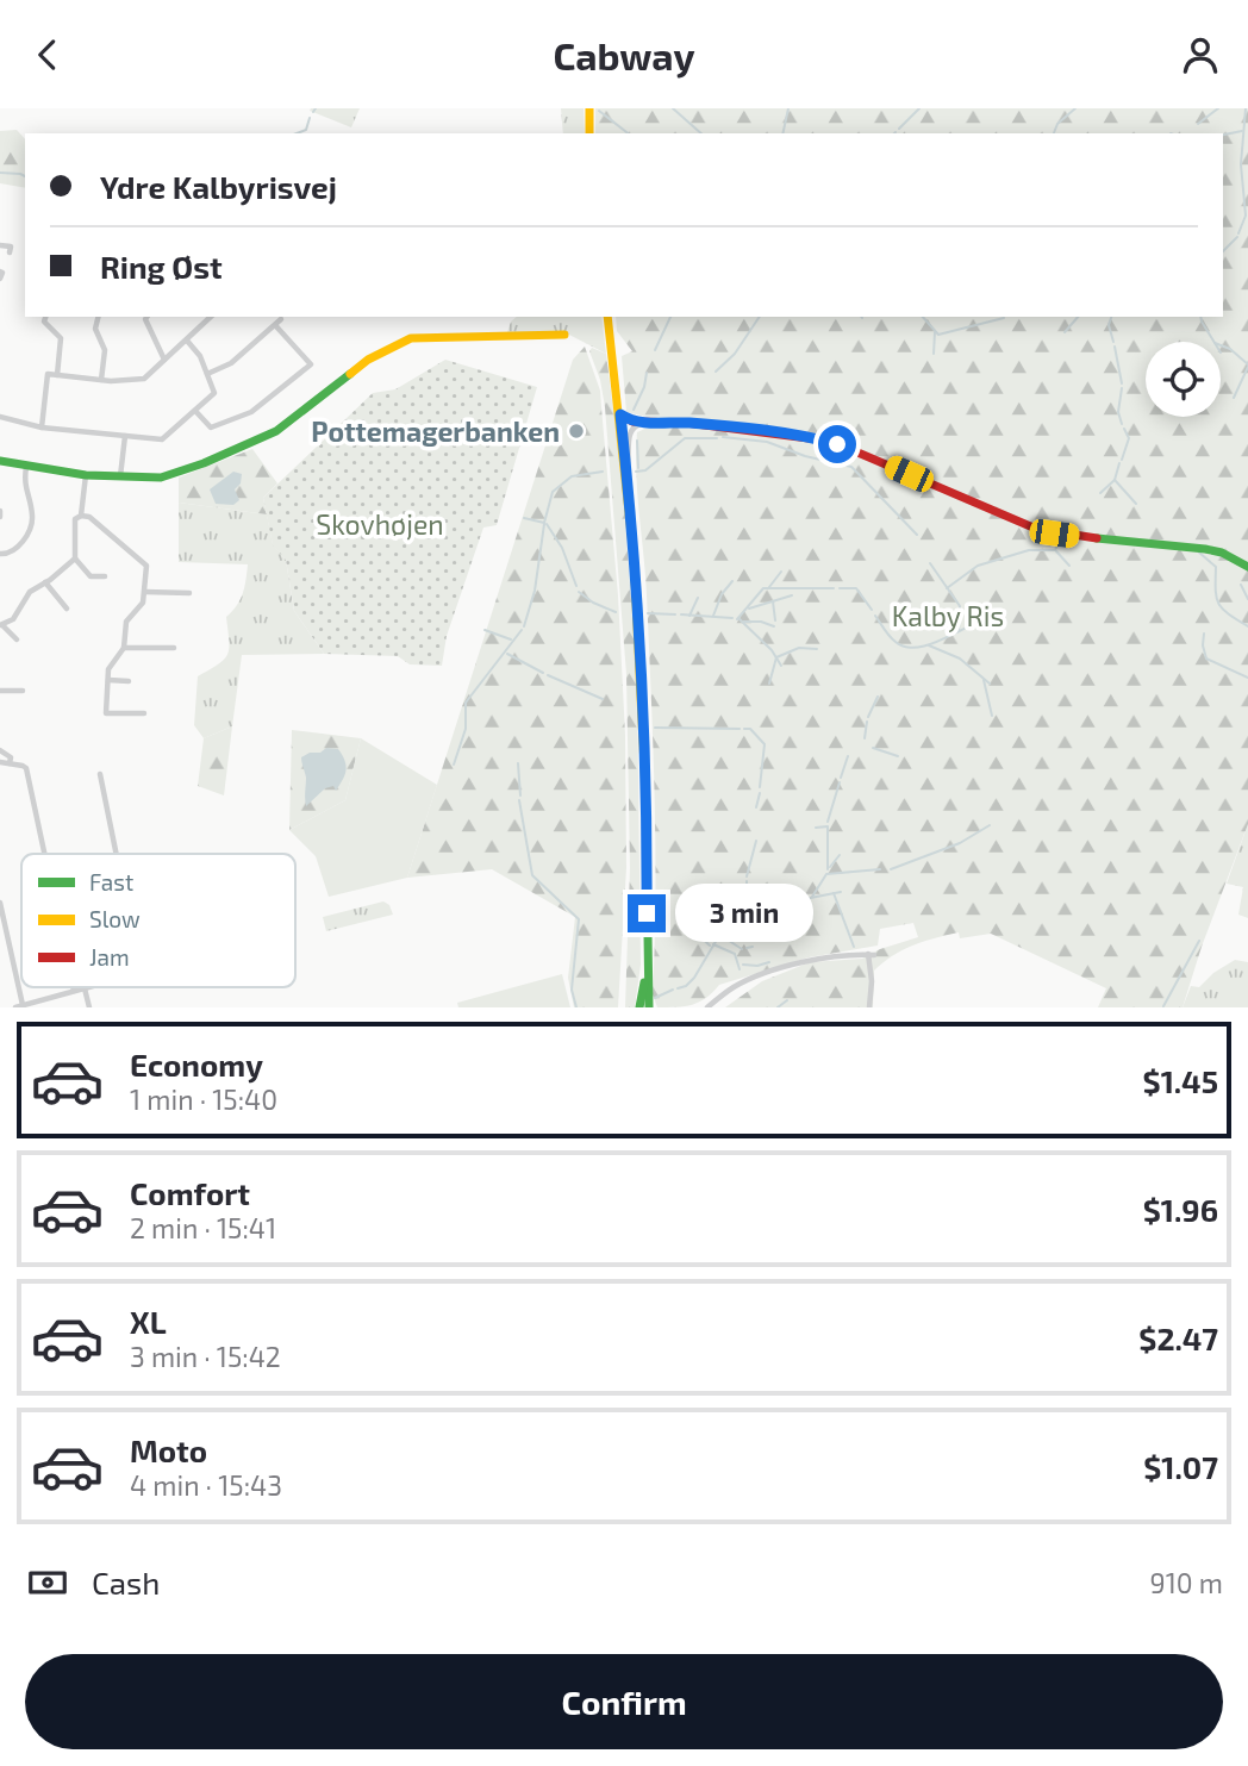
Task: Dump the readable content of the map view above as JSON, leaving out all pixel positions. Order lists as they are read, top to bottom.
{
  "parks": ["Skovhøjen", "Kalby Ris"],
  "places": ["Pottemagerbanken"],
  "legend": ["Fast", "Slow", "Jam"],
  "page": {
    "header": "Cabway",
    "banner": ["Ydre Kalbyrisvej", "Ring Øst"],
    "bubble": "3 min",
    "list": [
      {
        "name": "Economy",
        "note": "1 min · 15:40",
        "value": "$1.45"
      },
      {
        "name": "Comfort",
        "note": "2 min · 15:41",
        "value": "$1.96"
      },
      {
        "name": "XL",
        "note": "3 min · 15:42",
        "value": "$2.47"
      },
      {
        "name": "Moto",
        "note": "4 min · 15:43",
        "value": "$1.07"
      }
    ],
    "pay": ["Cash", "910 m"],
    "buttons": "Confirm"
  }
}
